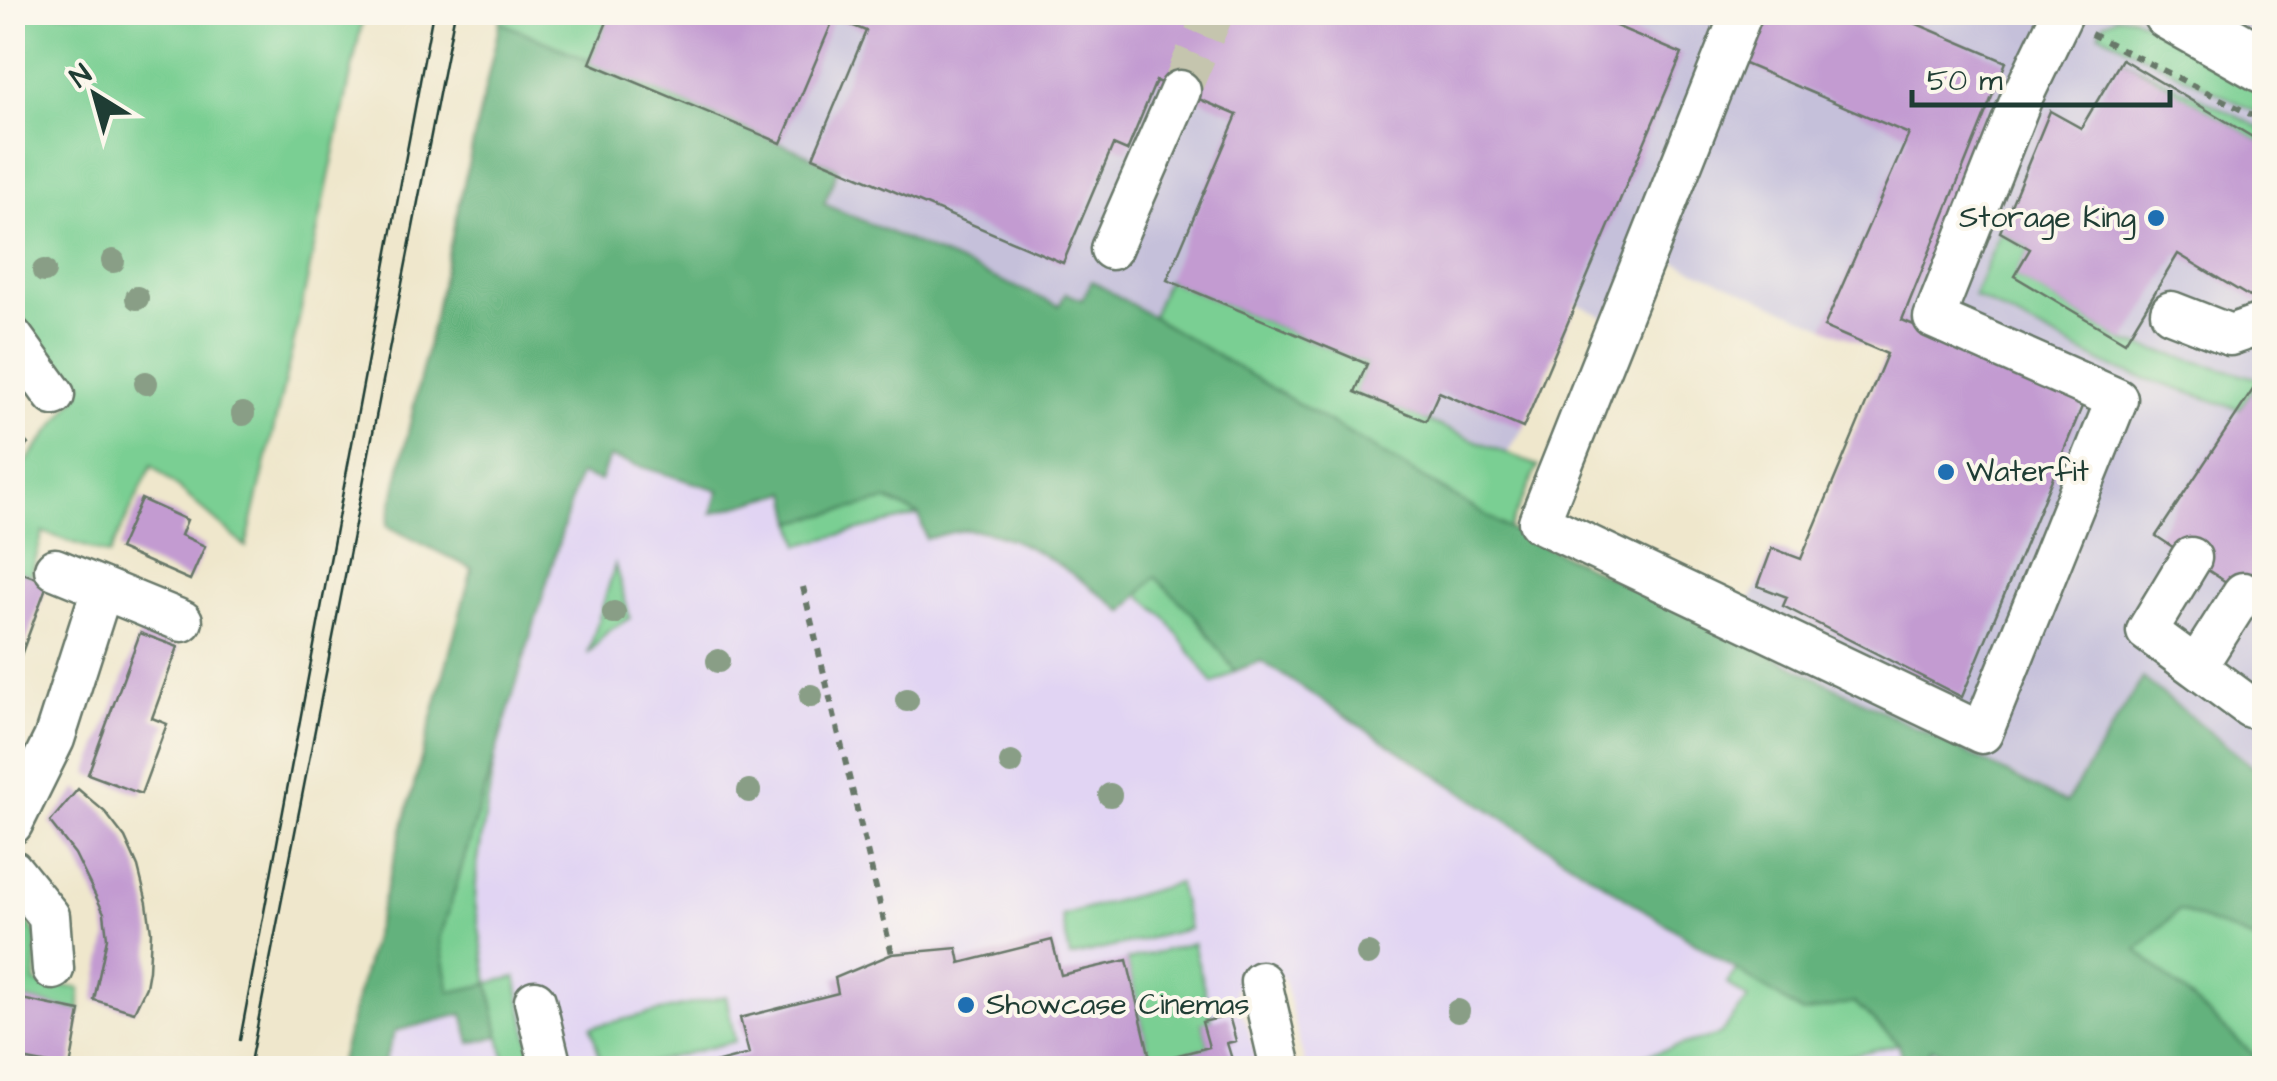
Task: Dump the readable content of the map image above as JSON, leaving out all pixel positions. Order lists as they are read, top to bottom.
{
  "places": ["Storage King", "Waterfit", "Showcase Cinemas"],
  "scale_bar": "50 m",
  "north": "top left"
}
